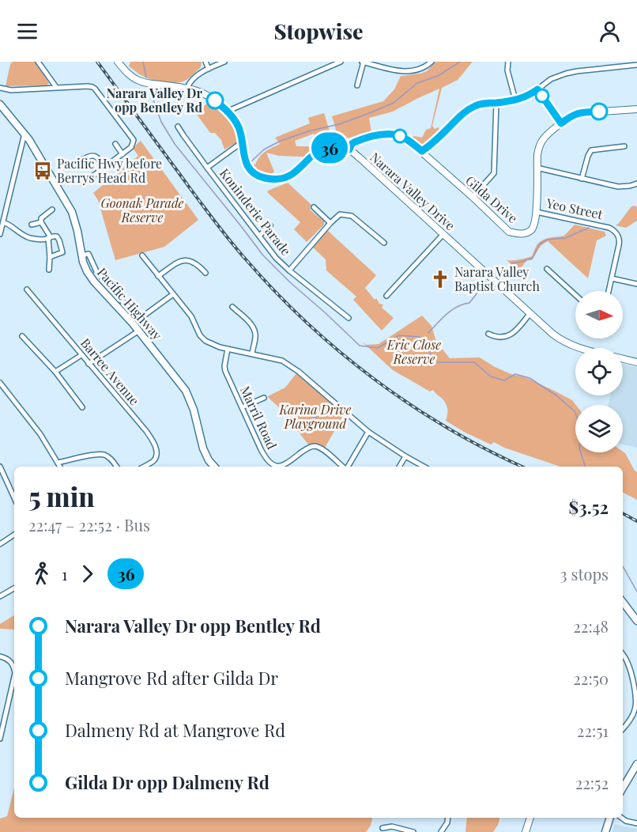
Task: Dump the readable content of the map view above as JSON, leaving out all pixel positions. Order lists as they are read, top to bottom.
{
  "streets": {
    "main road": ["Narara Valley Drive", "Gilda Drive", "Pacific Highway"],
    "street": [
      "Yeo Street",
      "Koninderie Parade",
      "Barree Avenue",
      "Marril Road"
    ]
  },
  "crossings": [
    ["Narara Valley Drive", "Gilda Drive"],
    ["Gilda Drive", "Yeo Street"]
  ],
  "parks": ["Goonak Parade Reserve", "Eric Close Reserve", "Karina Drive Playground"],
  "places": {
    "other": ["Narara Valley Dr opp Bentley Rd"],
    "bus stop": ["Pacific Hwy before Berrys Head Rd"],
    "church": ["Narara Valley Baptist Church"]
  },
  "lines": ["bus line 36"],
  "north": "right",
  "page": {
    "header": "Stopwise",
    "on_map": "36",
    "heading": ["5 min", "22:47 – 22:52 · Bus", "$3.52"],
    "legs": ["1", "36", "3 stops"],
    "list": [
      {
        "name": "Narara Valley Dr opp Bentley Rd",
        "value": "22:48"
      },
      {
        "name": "Mangrove Rd after Gilda Dr",
        "value": "22:50"
      },
      {
        "name": "Dalmeny Rd at Mangrove Rd",
        "value": "22:51"
      },
      {
        "name": "Gilda Dr opp Dalmeny Rd",
        "value": "22:52"
      }
    ]
  }
}
